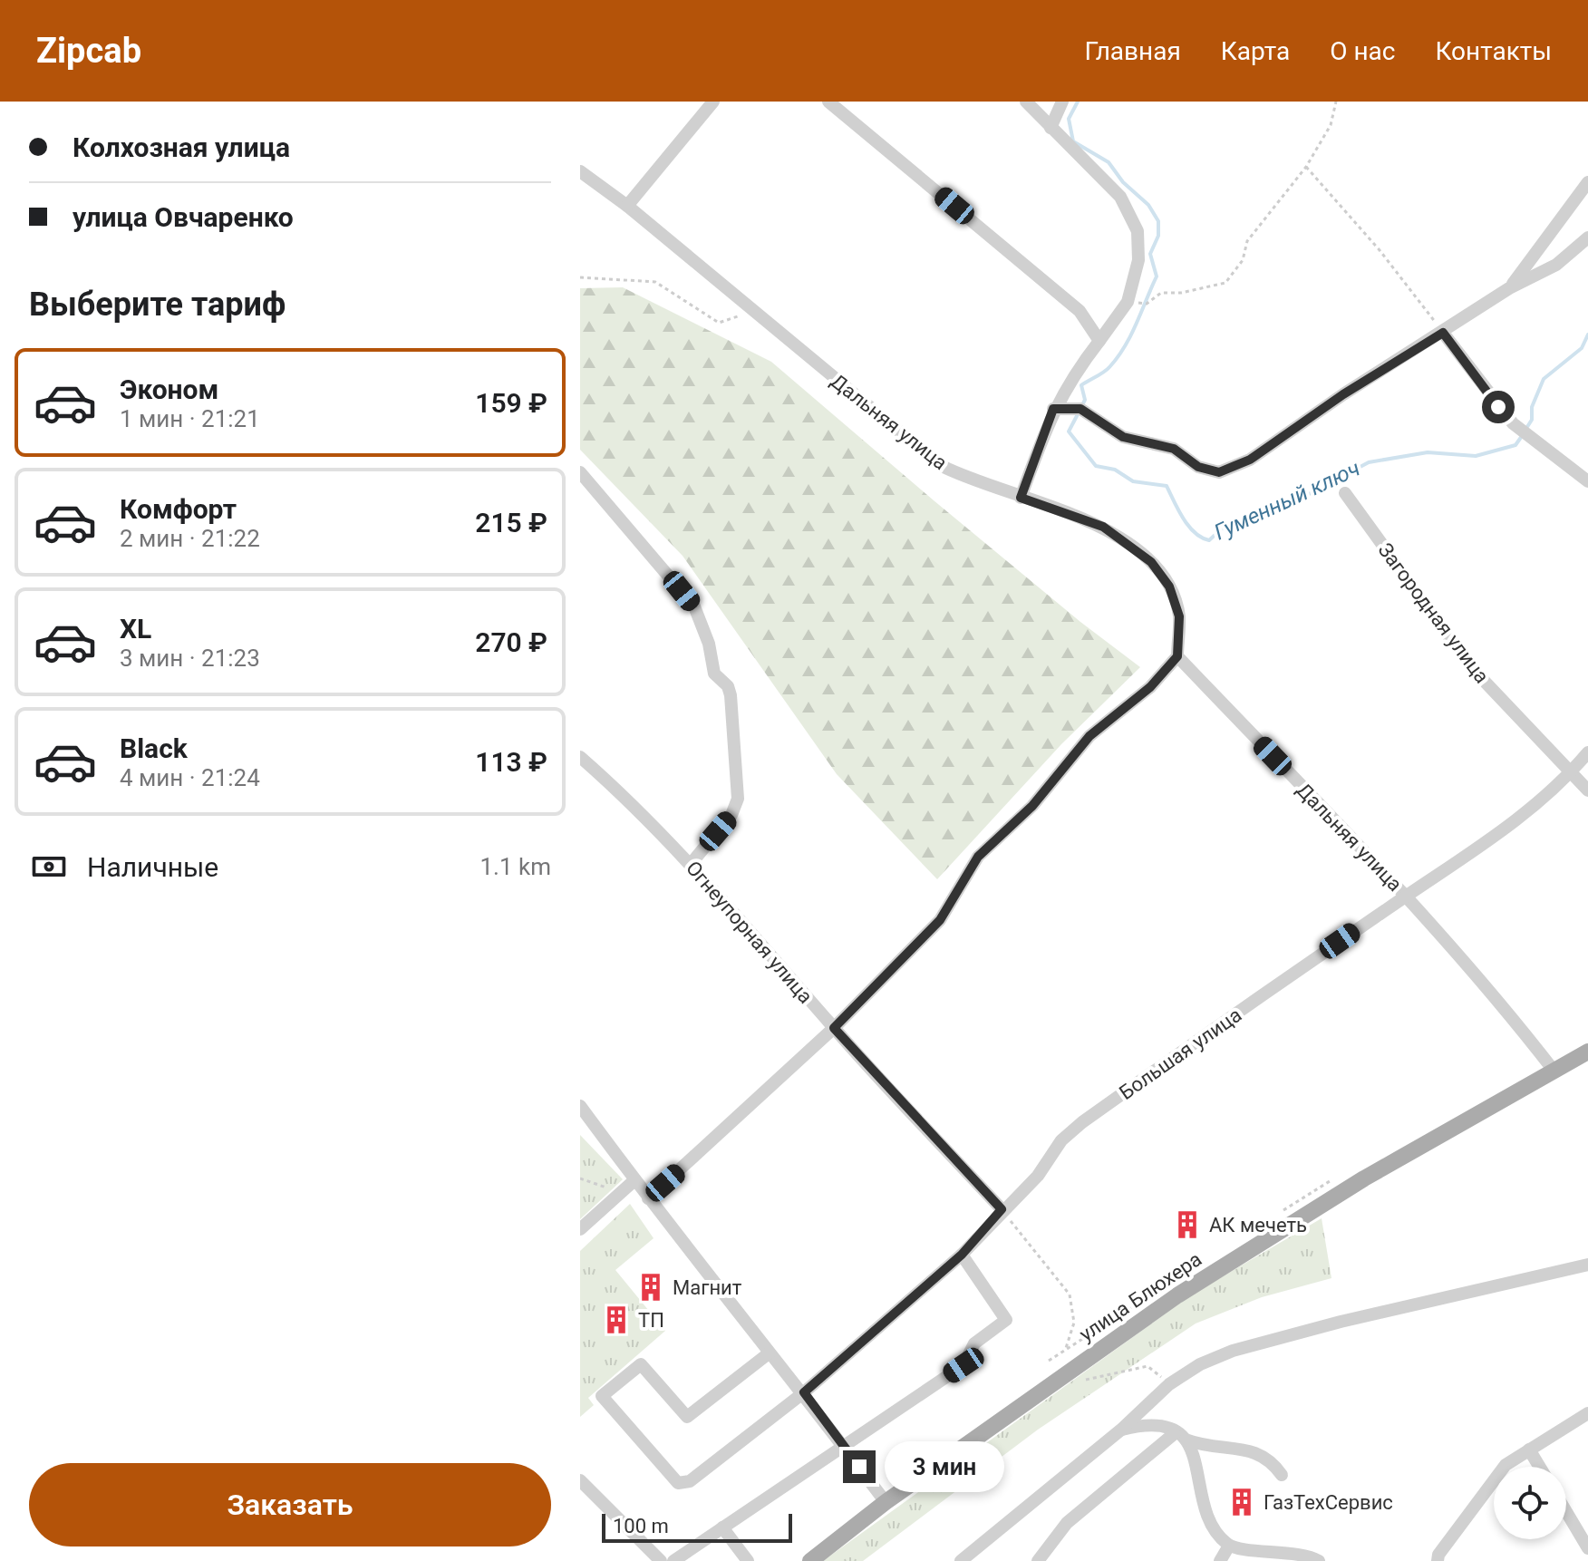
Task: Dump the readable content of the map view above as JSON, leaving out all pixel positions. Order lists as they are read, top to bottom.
{
  "streets": {
    "main road": ["улица Блюхера"],
    "street": [
      "Дальняя улица",
      "Загородная улица",
      "Огнеупорная улица",
      "Большая улица"
    ]
  },
  "crossings": [
    ["Дальняя улица", "Большая улица"],
    ["Дальняя улица", "улица Блюхера"],
    ["Загородная улица", "Большая улица"],
    ["Огнеупорная улица", "Большая улица"]
  ],
  "water": ["Гуменный ключ"],
  "places": {
    "building": [
      "АК мечеть",
      "Магнит",
      "ТП",
      "ГазТехСервис"
    ]
  },
  "scale_bar": "100 m",
  "page": {
    "header": "Zipcab",
    "nav": [
      "Главная",
      "Карта",
      "О нас",
      "Контакты"
    ],
    "banner": ["Колхозная улица", "улица Овчаренко"],
    "heading": "Выберите тариф",
    "list": [
      {
        "name": "Эконом",
        "note": "1 мин · 21:21",
        "value": "159 ₽"
      },
      {
        "name": "Комфорт",
        "note": "2 мин · 21:22",
        "value": "215 ₽"
      },
      {
        "name": "XL",
        "note": "3 мин · 21:23",
        "value": "270 ₽"
      },
      {
        "name": "Black",
        "note": "4 мин · 21:24",
        "value": "113 ₽"
      }
    ],
    "pay": ["Наличные", "1.1 km"],
    "bubble": "3 мин",
    "buttons": "Заказать",
    "scale": "100 m"
  }
}
